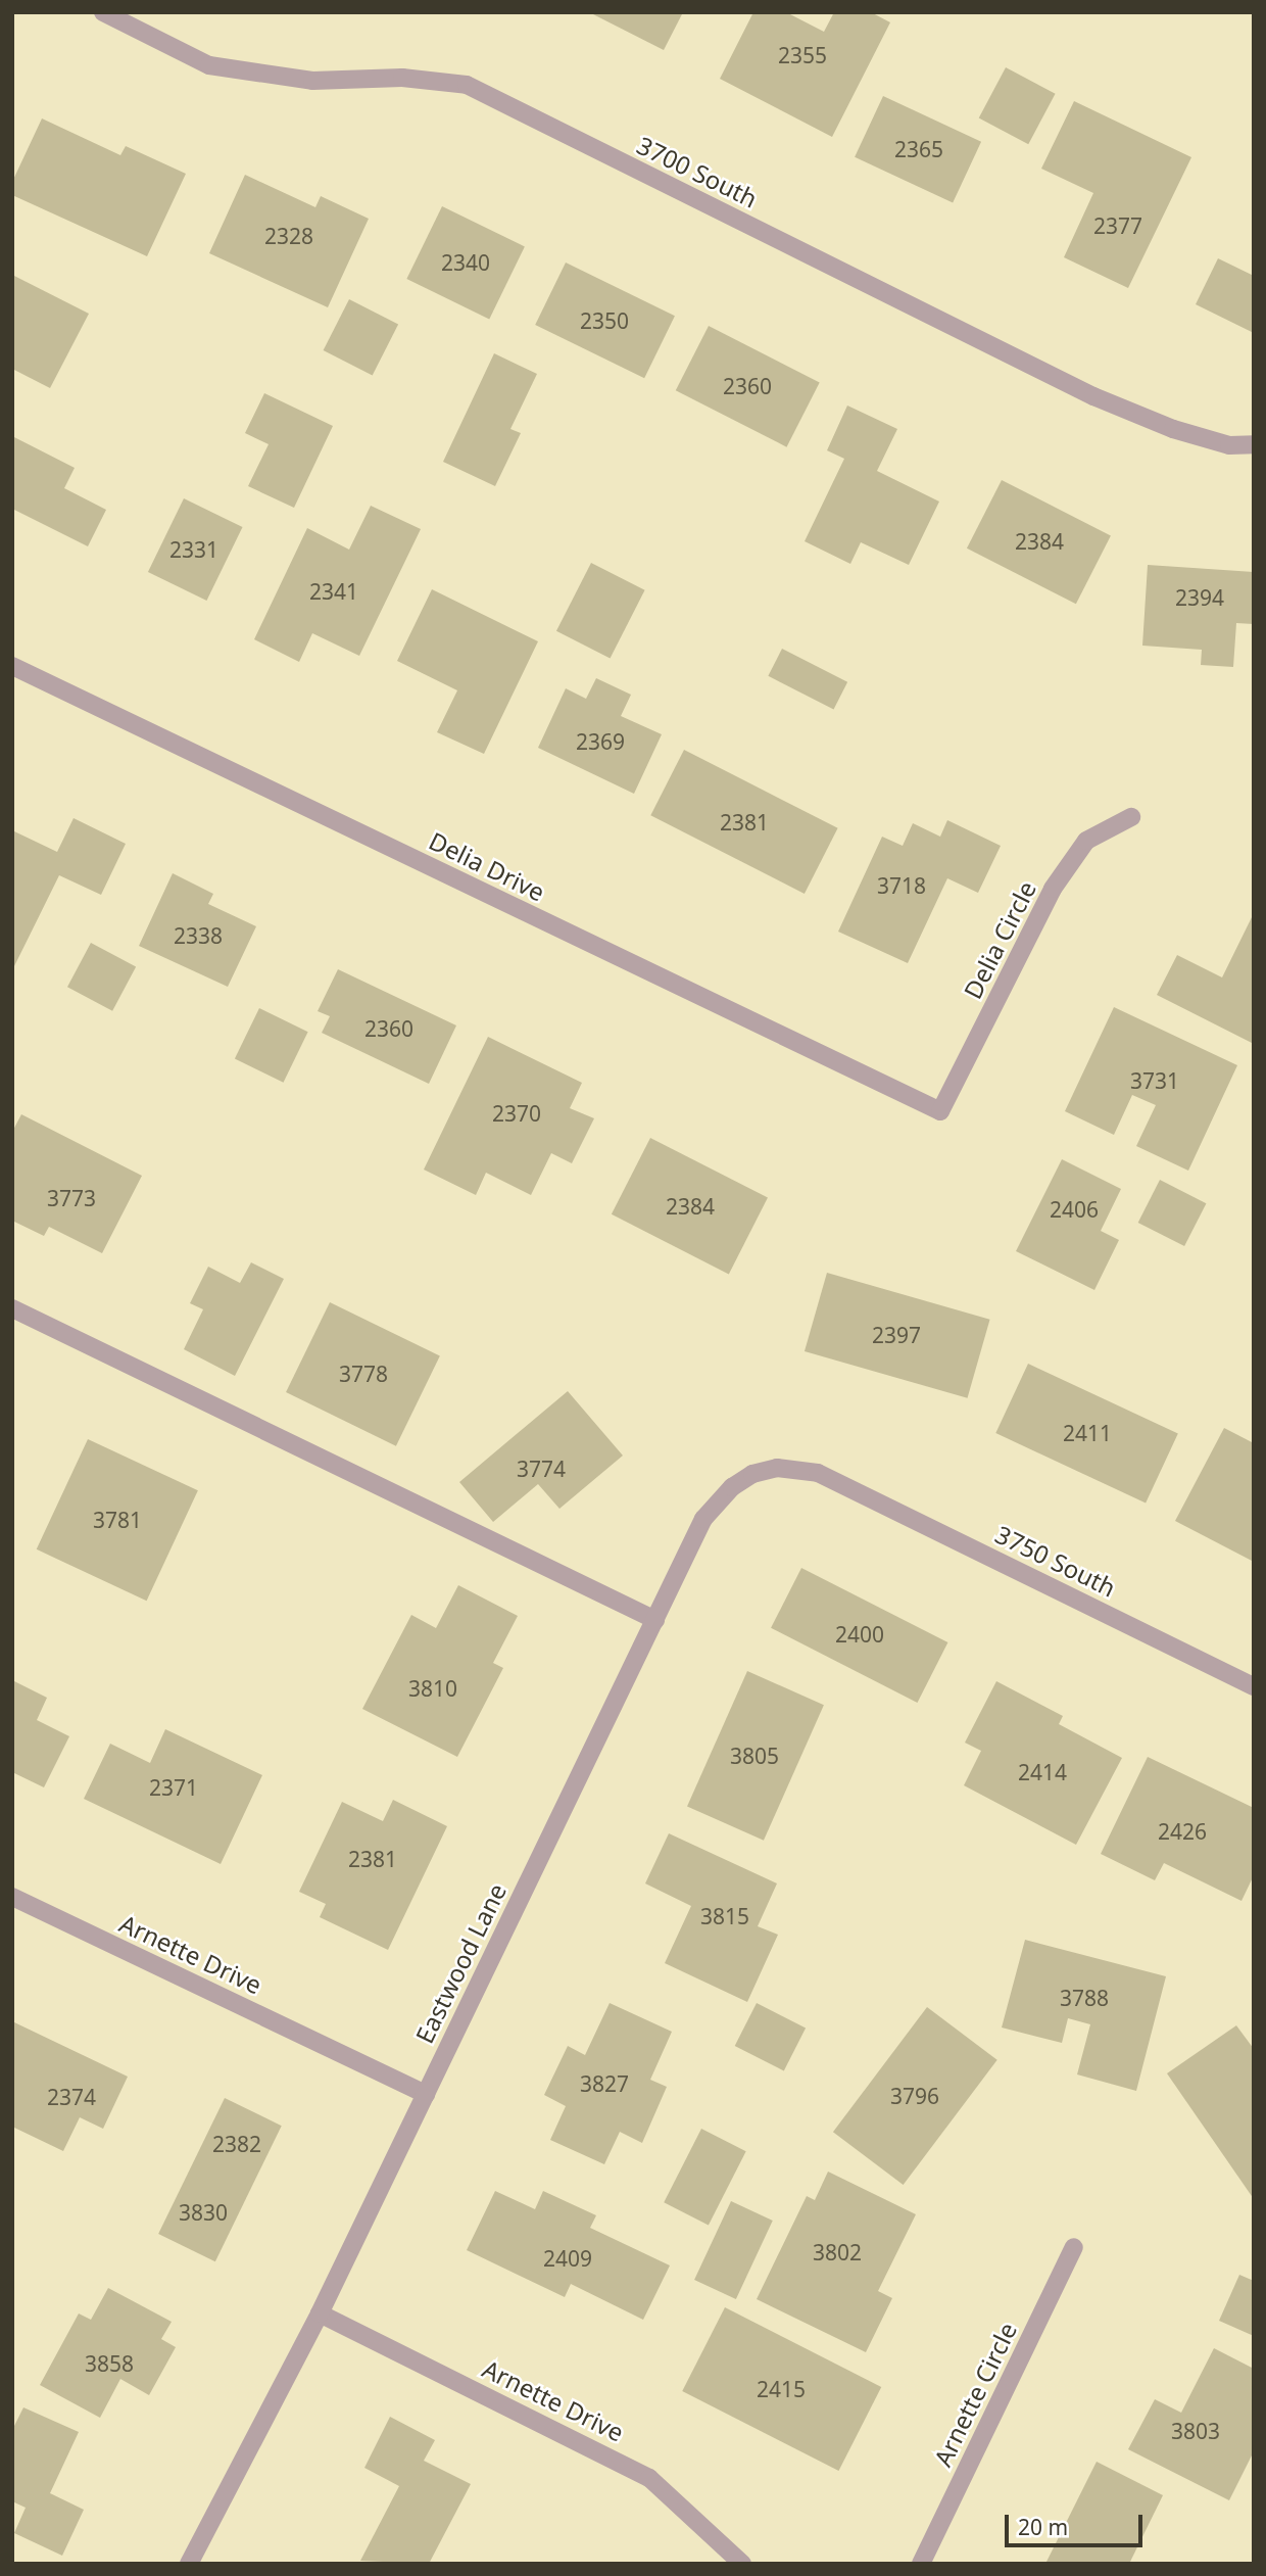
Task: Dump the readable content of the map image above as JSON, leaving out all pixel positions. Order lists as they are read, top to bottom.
{
  "streets": {
    "street": [
      "3700 South",
      "Delia Drive",
      "Delia Circle",
      "3750 South",
      "Arnette Drive",
      "Eastwood Lane",
      "Arnette Circle"
    ]
  },
  "crossings": [
    ["Delia Drive", "Delia Circle"],
    ["3750 South", "Eastwood Lane"],
    ["Arnette Drive", "Eastwood Lane"]
  ],
  "house_numbers": [
    "2355",
    "2365",
    "2377",
    "2328",
    "2340",
    "2350",
    "2360",
    "2384",
    "2331",
    "2341",
    "2394",
    "2369",
    "2381",
    "3718",
    "2338",
    "2360",
    "3731",
    "2370",
    "3773",
    "2384",
    "2406",
    "2397",
    "3778",
    "2411",
    "3774",
    "3781",
    "2400",
    "3810",
    "3805",
    "2414",
    "2371",
    "2426",
    "2381",
    "3815",
    "3788",
    "3827",
    "3796",
    "2374",
    "2382",
    "3830",
    "3802",
    "2409",
    "3858",
    "2415",
    "3803"
  ],
  "scale_bar": "20 m"
}
